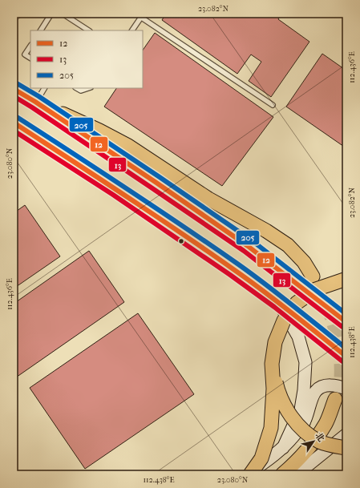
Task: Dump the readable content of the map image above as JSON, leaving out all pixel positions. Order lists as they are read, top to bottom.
{
  "lines": ["transit line 205", "transit line 12", "transit line 13"],
  "legend": ["12", "13", "205"],
  "north": "top right",
  "coordinates": [
    "23.082°N",
    "112.436°E",
    "23.080°N",
    "112.438°E"
  ]
}
